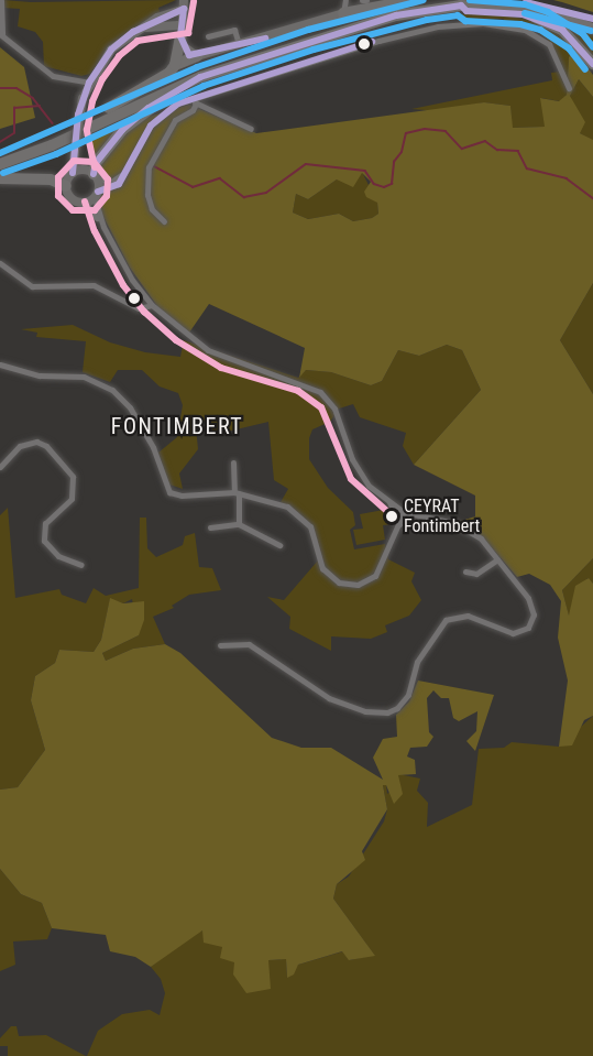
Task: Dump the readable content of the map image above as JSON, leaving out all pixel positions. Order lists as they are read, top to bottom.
{
  "districts": ["FONTIMBERT"],
  "places": ["CEYRAT Fontimbert"]
}
